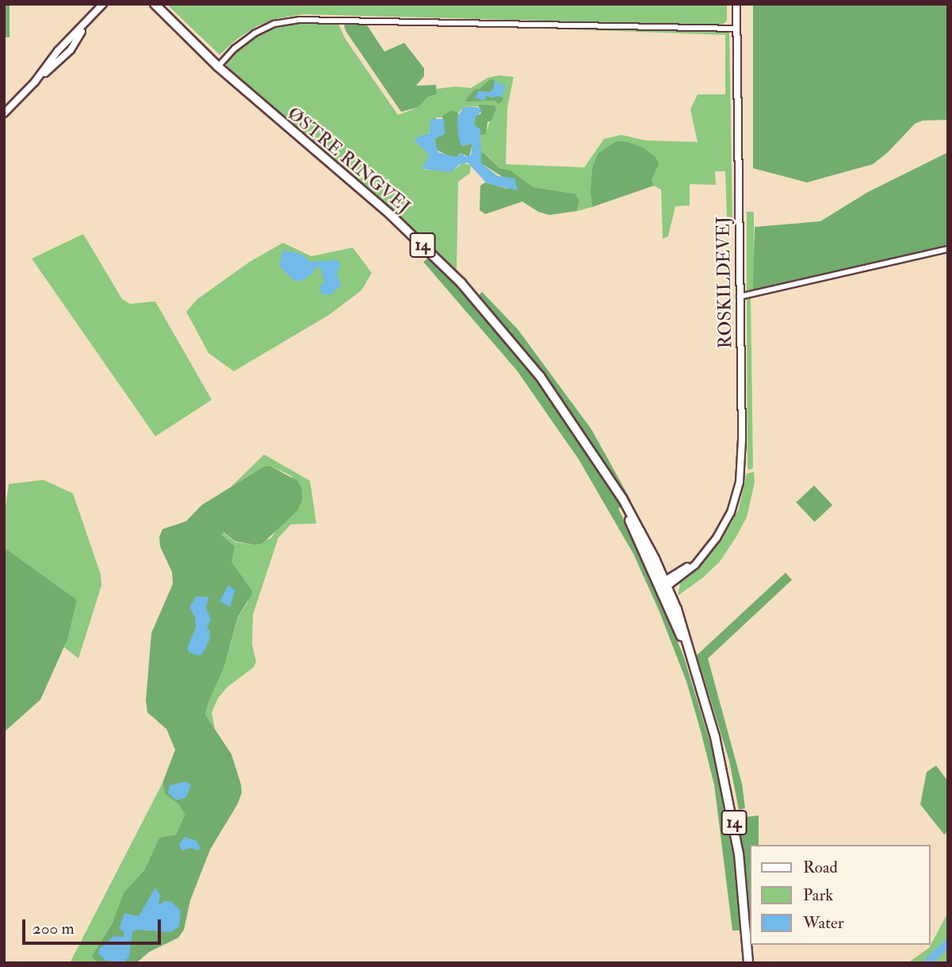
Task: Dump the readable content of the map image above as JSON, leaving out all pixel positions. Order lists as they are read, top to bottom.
{
  "streets": {
    "main road": ["ØSTRE RINGVEJ", "14"],
    "street": ["ROSKILDEVEJ"]
  },
  "crossings": [
    ["ØSTRE RINGVEJ", "14"],
    ["ØSTRE RINGVEJ", "ROSKILDEVEJ"],
    ["14", "ROSKILDEVEJ"]
  ],
  "legend": ["Road", "Park", "Water"],
  "scale_bar": "200 m"
}
